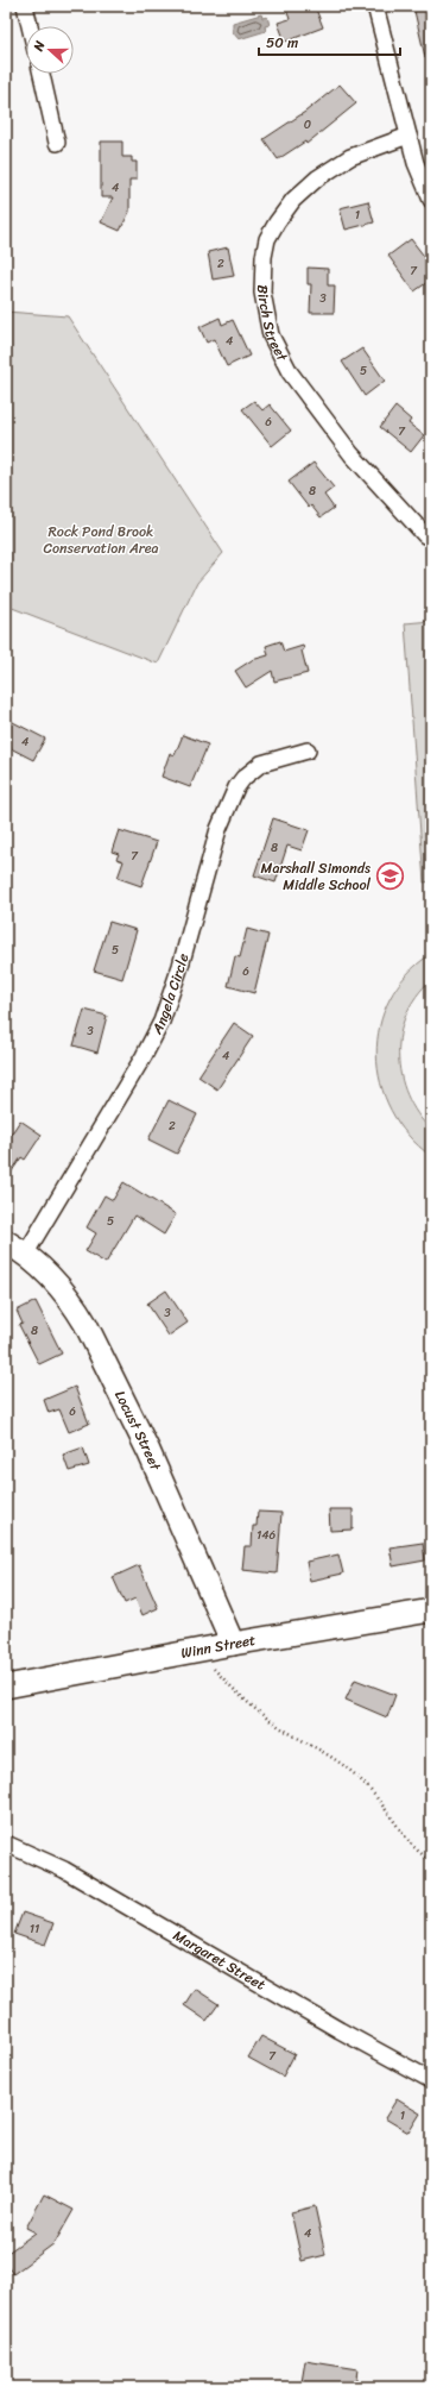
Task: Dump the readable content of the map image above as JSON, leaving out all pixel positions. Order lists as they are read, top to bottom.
{
  "streets": {
    "street": [
      "Birch Street",
      "Angela Circle",
      "Locust Street",
      "Winn Street",
      "Margaret Street"
    ]
  },
  "crossings": [
    ["Angela Circle", "Locust Street"],
    ["Locust Street", "Winn Street"]
  ],
  "parks": ["Rock Pond Brook Conservation Area"],
  "places": {
    "school or university": ["Marshall Simonds Middle School"]
  },
  "house_numbers": [
    "0",
    "4",
    "1",
    "2",
    "7",
    "3",
    "4",
    "5",
    "6",
    "7",
    "8",
    "4",
    "8",
    "7",
    "5",
    "6",
    "3",
    "4",
    "2",
    "5",
    "3",
    "8",
    "6",
    "146",
    "11",
    "7",
    "1",
    "4"
  ],
  "scale_bar": "50 m",
  "north": "left"
}
